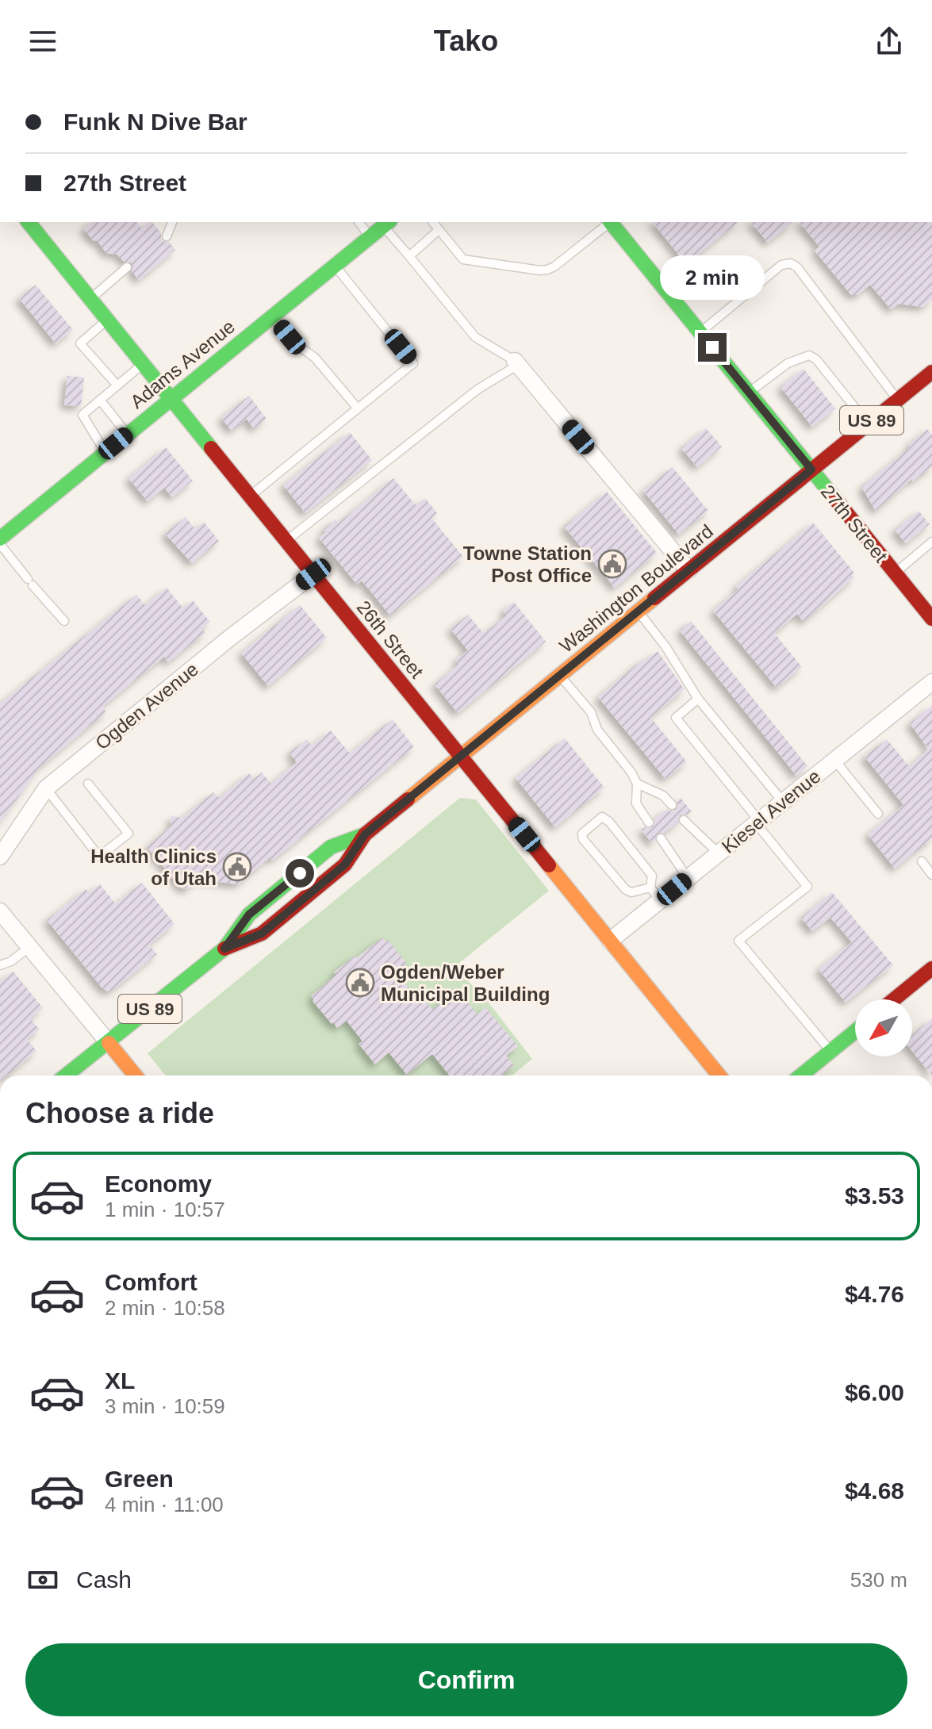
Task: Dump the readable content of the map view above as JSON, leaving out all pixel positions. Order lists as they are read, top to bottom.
{
  "streets": {
    "street": [
      "Adams Avenue",
      "US 89",
      "27th Street",
      "Washington Boulevard",
      "26th Street",
      "Ogden Avenue",
      "Kiesel Avenue"
    ]
  },
  "crossings": [
    ["Adams Avenue", "26th Street"],
    ["27th Street", "Washington Boulevard"],
    ["Washington Boulevard", "26th Street"],
    ["26th Street", "Ogden Avenue"],
    ["26th Street", "Kiesel Avenue"]
  ],
  "places": {
    "public building": ["Towne Station Post Office", "Health Clinics of Utah", "Ogden/Weber Municipal Building"]
  },
  "north": "bottom left",
  "page": {
    "header": "Tako",
    "banner": ["Funk N Dive Bar", "27th Street"],
    "bubble": "2 min",
    "heading": "Choose a ride",
    "list": [
      {
        "name": "Economy",
        "note": "1 min · 10:57",
        "value": "$3.53"
      },
      {
        "name": "Comfort",
        "note": "2 min · 10:58",
        "value": "$4.76"
      },
      {
        "name": "XL",
        "note": "3 min · 10:59",
        "value": "$6.00"
      },
      {
        "name": "Green",
        "note": "4 min · 11:00",
        "value": "$4.68"
      }
    ],
    "pay": ["Cash", "530 m"],
    "buttons": "Confirm"
  }
}
